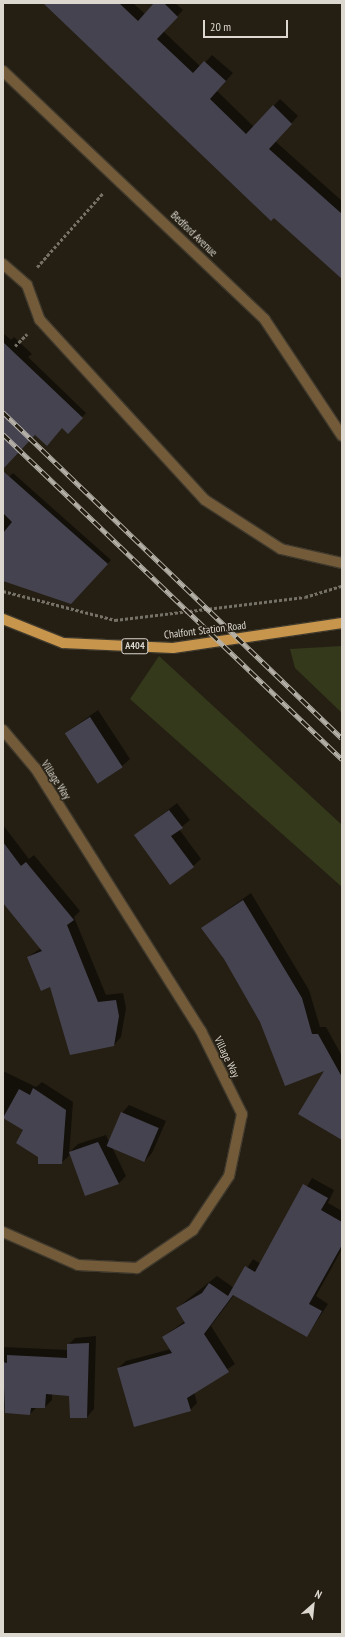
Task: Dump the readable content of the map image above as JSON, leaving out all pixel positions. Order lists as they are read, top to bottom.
{
  "streets": {
    "main road": ["Chalfont Station Road", "A404"],
    "street": ["Bedford Avenue", "Village Way"]
  },
  "scale_bar": "20 m",
  "north": "top right"
}
